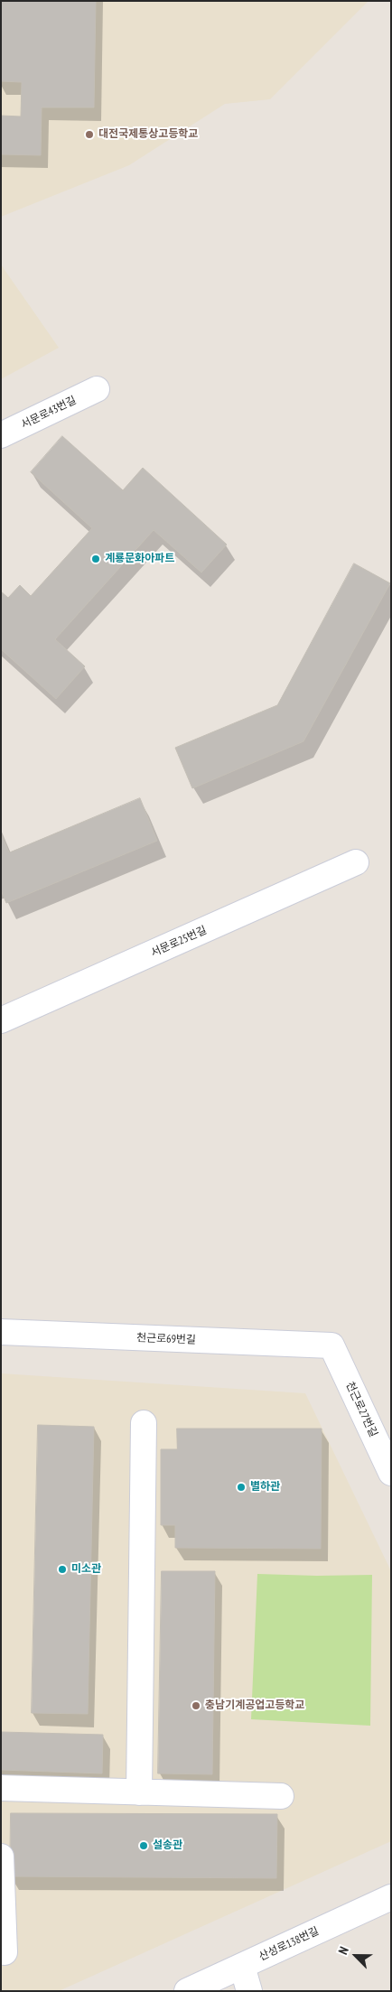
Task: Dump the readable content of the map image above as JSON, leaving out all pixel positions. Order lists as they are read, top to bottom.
{
  "streets": {
    "street": [
      "서문로43번길",
      "서문로25번길",
      "천근로69번길",
      "천근로27번길",
      "산성로138번길"
    ]
  },
  "crossings": [
    ["천근로69번길", "천근로27번길"]
  ],
  "places": [
    "대전국제통상고등학교",
    "계룡문화아파트",
    "별하관",
    "미소관",
    "충남기계공업고등학교",
    "설송관"
  ],
  "north": "top left"
}
